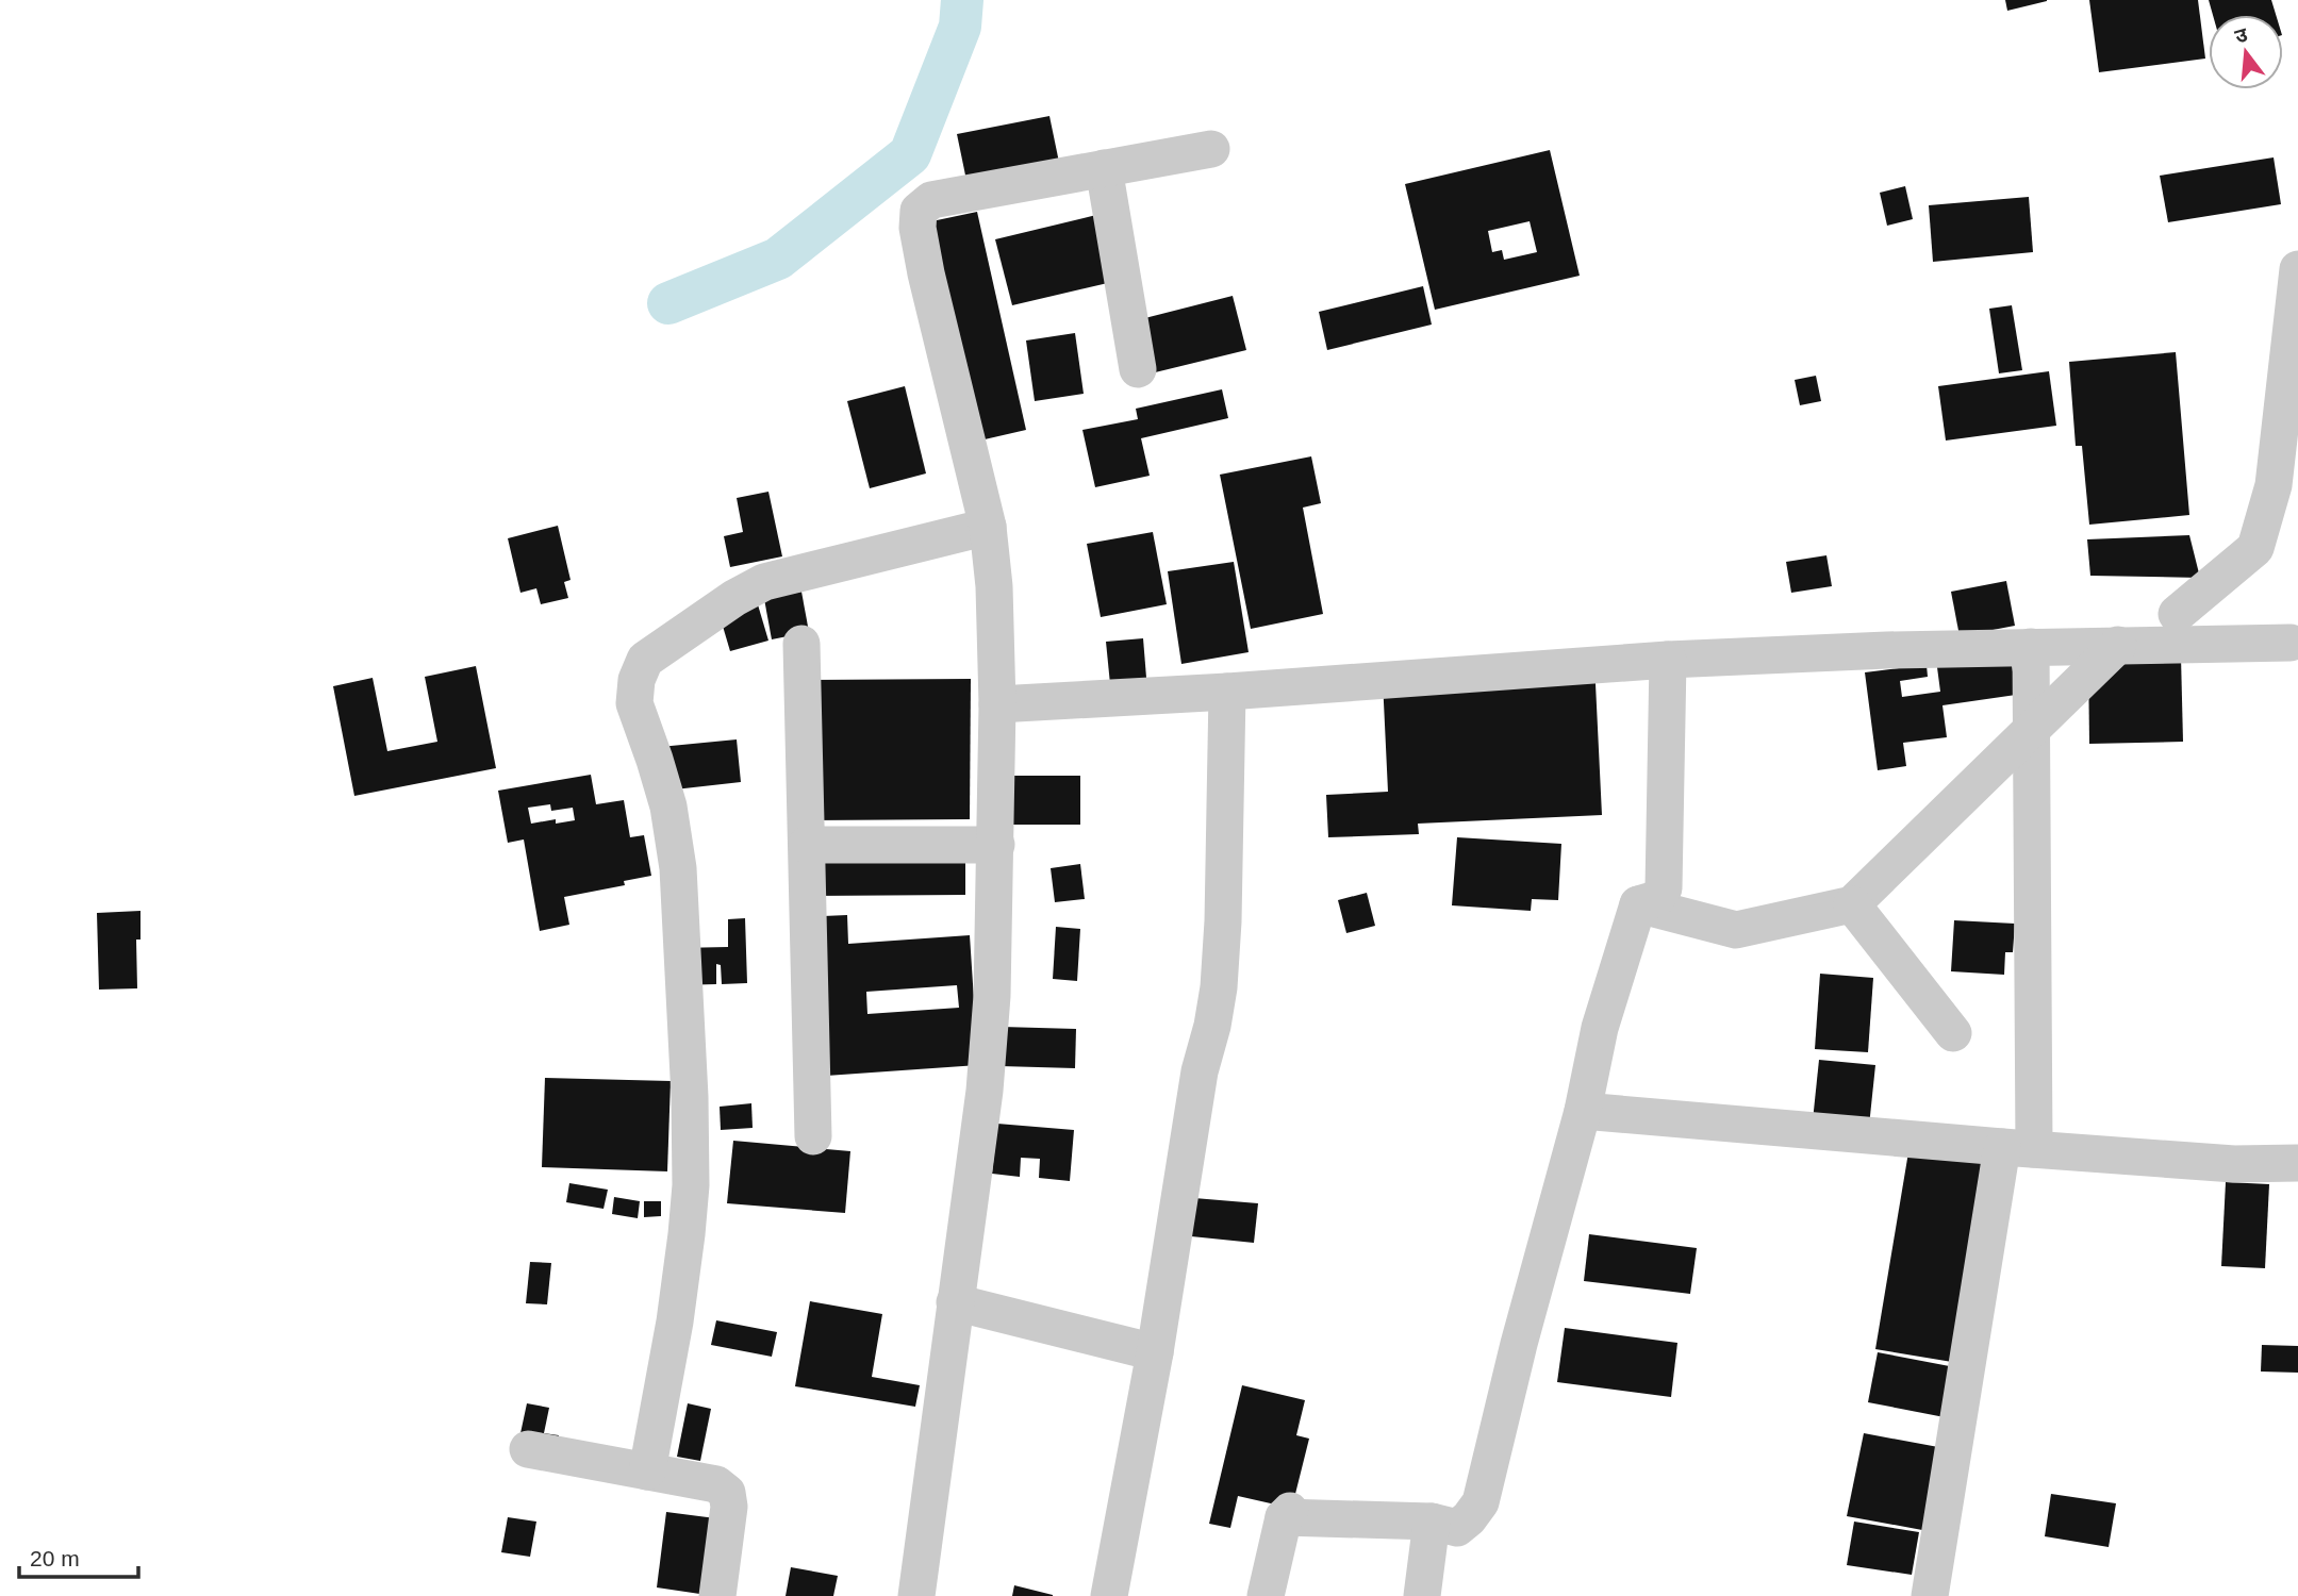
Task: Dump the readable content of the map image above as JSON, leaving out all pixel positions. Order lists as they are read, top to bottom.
{
  "scale_bar": "20 m",
  "north": "top"
}
